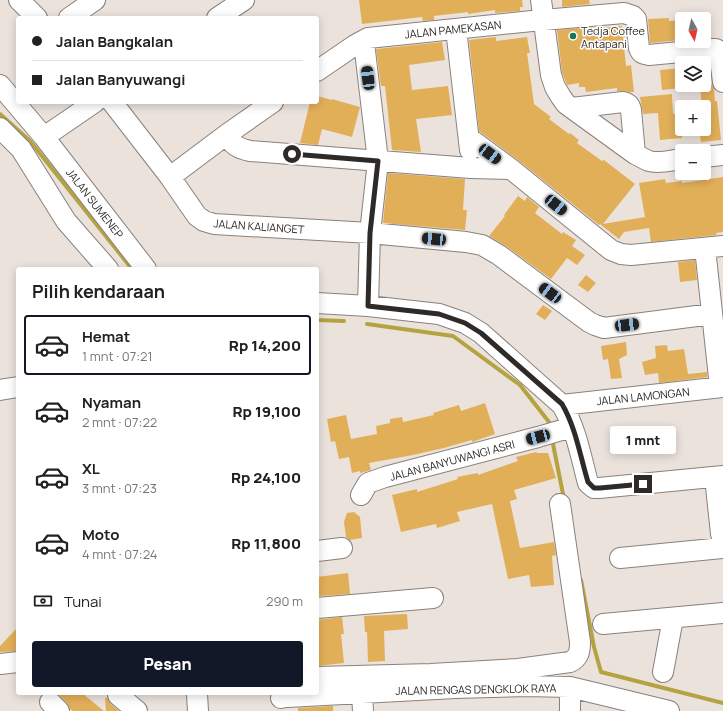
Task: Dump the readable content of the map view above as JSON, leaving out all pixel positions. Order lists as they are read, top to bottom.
{
  "streets": {
    "street": [
      "JALAN PAMEKASAN",
      "JALAN SUMENEP",
      "JALAN KALIANGET",
      "JALAN LAMONGAN",
      "JALAN BANYUWANGI ASRI",
      "JALAN RENGAS DENGKLOK RAYA"
    ]
  },
  "places": ["Tedja Coffee Antapani"],
  "north": "bottom",
  "page": {
    "map_buttons": ["+", "−"],
    "banner": ["Jalan Bangkalan", "Jalan Banyuwangi"],
    "heading": "Pilih kendaraan",
    "list": [
      {
        "name": "Hemat",
        "note": "1 mnt · 07:21",
        "value": "Rp 14,200"
      },
      {
        "name": "Nyaman",
        "note": "2 mnt · 07:22",
        "value": "Rp 19,100"
      },
      {
        "name": "XL",
        "note": "3 mnt · 07:23",
        "value": "Rp 24,100"
      },
      {
        "name": "Moto",
        "note": "4 mnt · 07:24",
        "value": "Rp 11,800"
      }
    ],
    "bubble": "1 mnt",
    "pay": ["Tunai", "290 m"],
    "buttons": "Pesan"
  }
}
